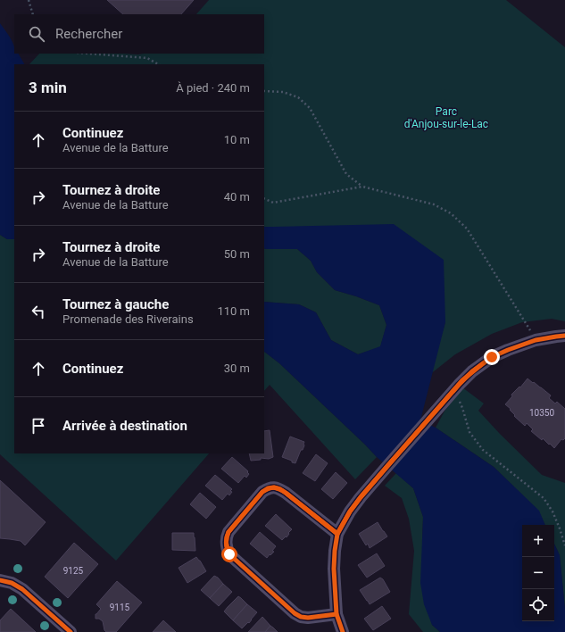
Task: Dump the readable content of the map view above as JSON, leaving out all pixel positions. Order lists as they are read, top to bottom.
{
  "parks": ["Parc d'Anjou-sur-le-Lac"],
  "house_numbers": ["10350", "9125", "9115"],
  "page": {
    "search": "Rechercher",
    "heading": ["3 min", "À pied · 240 m"],
    "list": [
      ["Continuez", "Avenue de la Batture", "10 m"],
      ["Tournez à droite", "Avenue de la Batture", "40 m"],
      ["Tournez à droite", "Avenue de la Batture", "50 m"],
      ["Tournez à gauche", "Promenade des Riverains", "110 m"],
      ["Continuez", "30 m"],
      "Arrivée à destination"
    ],
    "map_buttons": ["+", "−"]
  }
}
